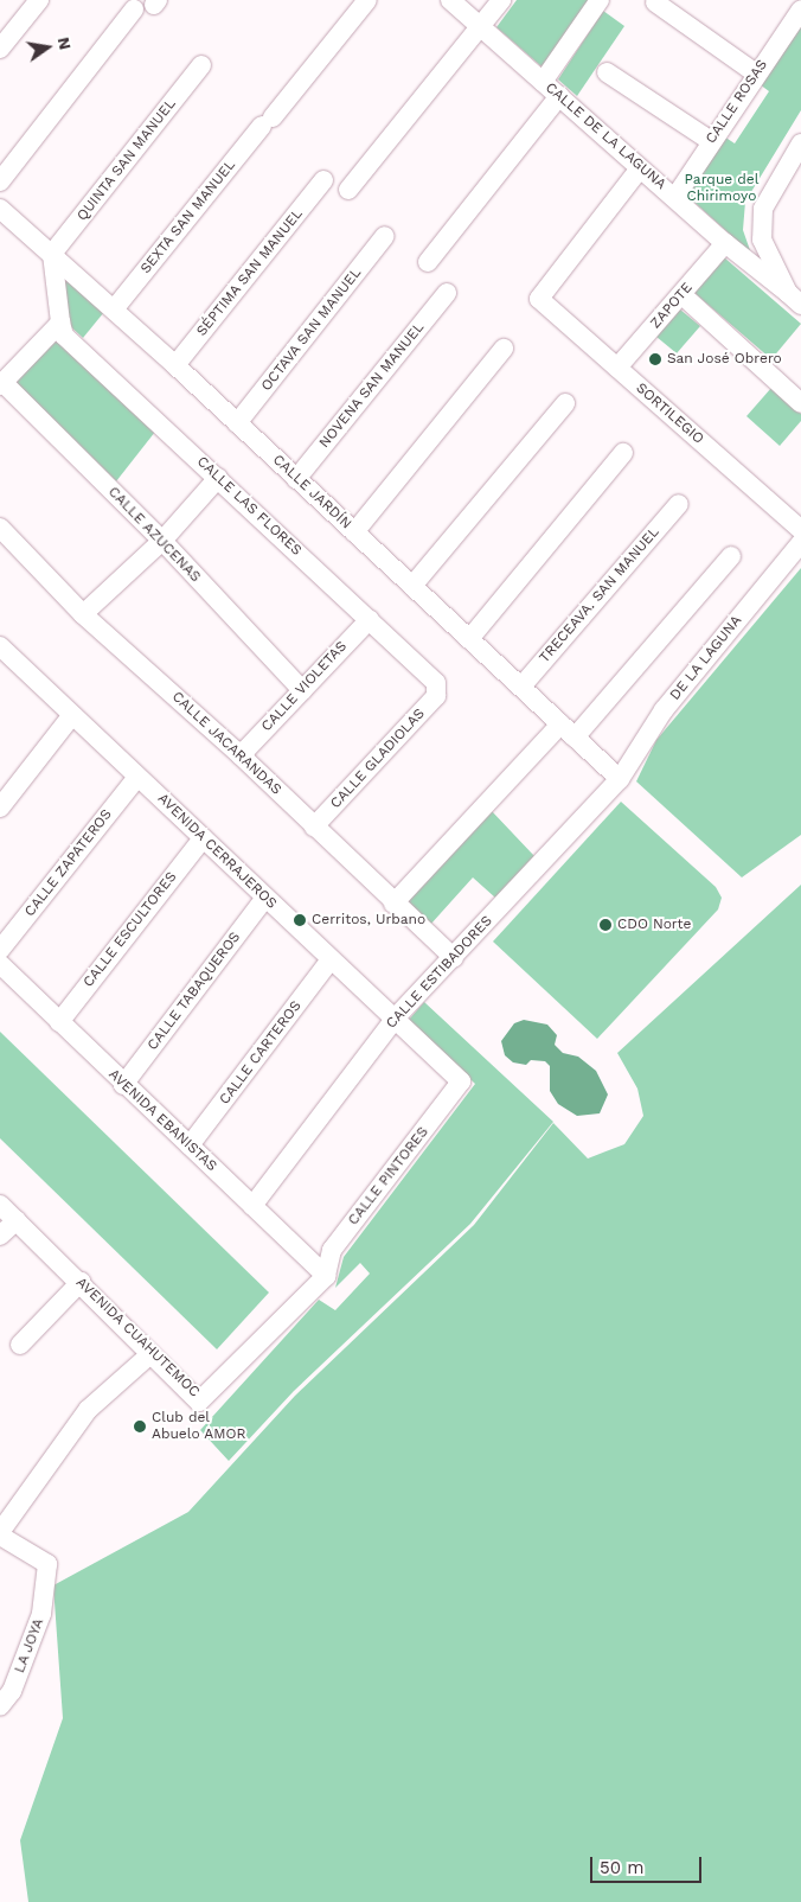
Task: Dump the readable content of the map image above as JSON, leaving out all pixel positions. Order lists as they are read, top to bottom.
{
  "streets": {
    "street": [
      "CALLE ROSAS",
      "CALLE DE LA LAGUNA",
      "QUINTA SAN MANUEL",
      "SEXTA SAN MANUEL",
      "SÉPTIMA SAN MANUEL",
      "ZAPOTE",
      "OCTAVA SAN MANUEL",
      "NOVENA SAN MANUEL",
      "SORTILEGIO",
      "CALLE JARDÍN",
      "CALLE LAS FLORES",
      "CALLE AZUCENAS",
      "TRECEAVA. SAN MANUEL",
      "DE LA LAGUNA",
      "CALLE VIOLETAS",
      "CALLE JACARANDAS",
      "CALLE GLADIOLAS",
      "AVENIDA CERRAJEROS",
      "CALLE ZAPATEROS",
      "CALLE ESCULTORES",
      "CALLE ESTIBADORES",
      "CALLE TABAQUEROS",
      "CALLE CARTEROS",
      "AVENIDA EBANISTAS",
      "CALLE PINTORES",
      "AVENIDA CUAHUTEMOC",
      "LA JOYA"
    ]
  },
  "crossings": [
    ["CALLE ROSAS", "CALLE DE LA LAGUNA"],
    ["CALLE DE LA LAGUNA", "ZAPOTE"],
    ["CALLE DE LA LAGUNA", "SORTILEGIO"],
    ["QUINTA SAN MANUEL", "CALLE JARDÍN"],
    ["SEXTA SAN MANUEL", "CALLE JARDÍN"],
    ["SÉPTIMA SAN MANUEL", "CALLE JARDÍN"],
    ["ZAPOTE", "SORTILEGIO"],
    ["OCTAVA SAN MANUEL", "CALLE JARDÍN"],
    ["NOVENA SAN MANUEL", "CALLE JARDÍN"],
    ["CALLE JARDÍN", "TRECEAVA. SAN MANUEL"],
    ["CALLE JARDÍN", "DE LA LAGUNA"],
    ["CALLE JARDÍN", "CALLE ESTIBADORES"],
    ["CALLE LAS FLORES", "CALLE VIOLETAS"],
    ["CALLE LAS FLORES", "CALLE GLADIOLAS"],
    ["CALLE AZUCENAS", "CALLE VIOLETAS"],
    ["DE LA LAGUNA", "CALLE ESTIBADORES"],
    ["CALLE VIOLETAS", "CALLE JACARANDAS"],
    ["CALLE JACARANDAS", "CALLE GLADIOLAS"],
    ["CALLE JACARANDAS", "CALLE ESTIBADORES"],
    ["AVENIDA CERRAJEROS", "CALLE ZAPATEROS"],
    ["AVENIDA CERRAJEROS", "CALLE ESCULTORES"],
    ["AVENIDA CERRAJEROS", "CALLE ESTIBADORES"],
    ["AVENIDA CERRAJEROS", "CALLE TABAQUEROS"],
    ["AVENIDA CERRAJEROS", "CALLE CARTEROS"],
    ["AVENIDA CERRAJEROS", "CALLE PINTORES"],
    ["CALLE ESCULTORES", "AVENIDA EBANISTAS"],
    ["CALLE ESTIBADORES", "AVENIDA EBANISTAS"],
    ["CALLE TABAQUEROS", "AVENIDA EBANISTAS"],
    ["CALLE CARTEROS", "AVENIDA EBANISTAS"],
    ["AVENIDA EBANISTAS", "CALLE PINTORES"],
    ["AVENIDA EBANISTAS", "AVENIDA CUAHUTEMOC"],
    ["CALLE PINTORES", "AVENIDA CUAHUTEMOC"]
  ],
  "parks": ["Parque del Chirimoyo"],
  "places": [
    "San José Obrero",
    "Cerritos, Urbano",
    "CDO Norte",
    "Club del Abuelo AMOR"
  ],
  "scale_bar": "50 m",
  "north": "right"
}
